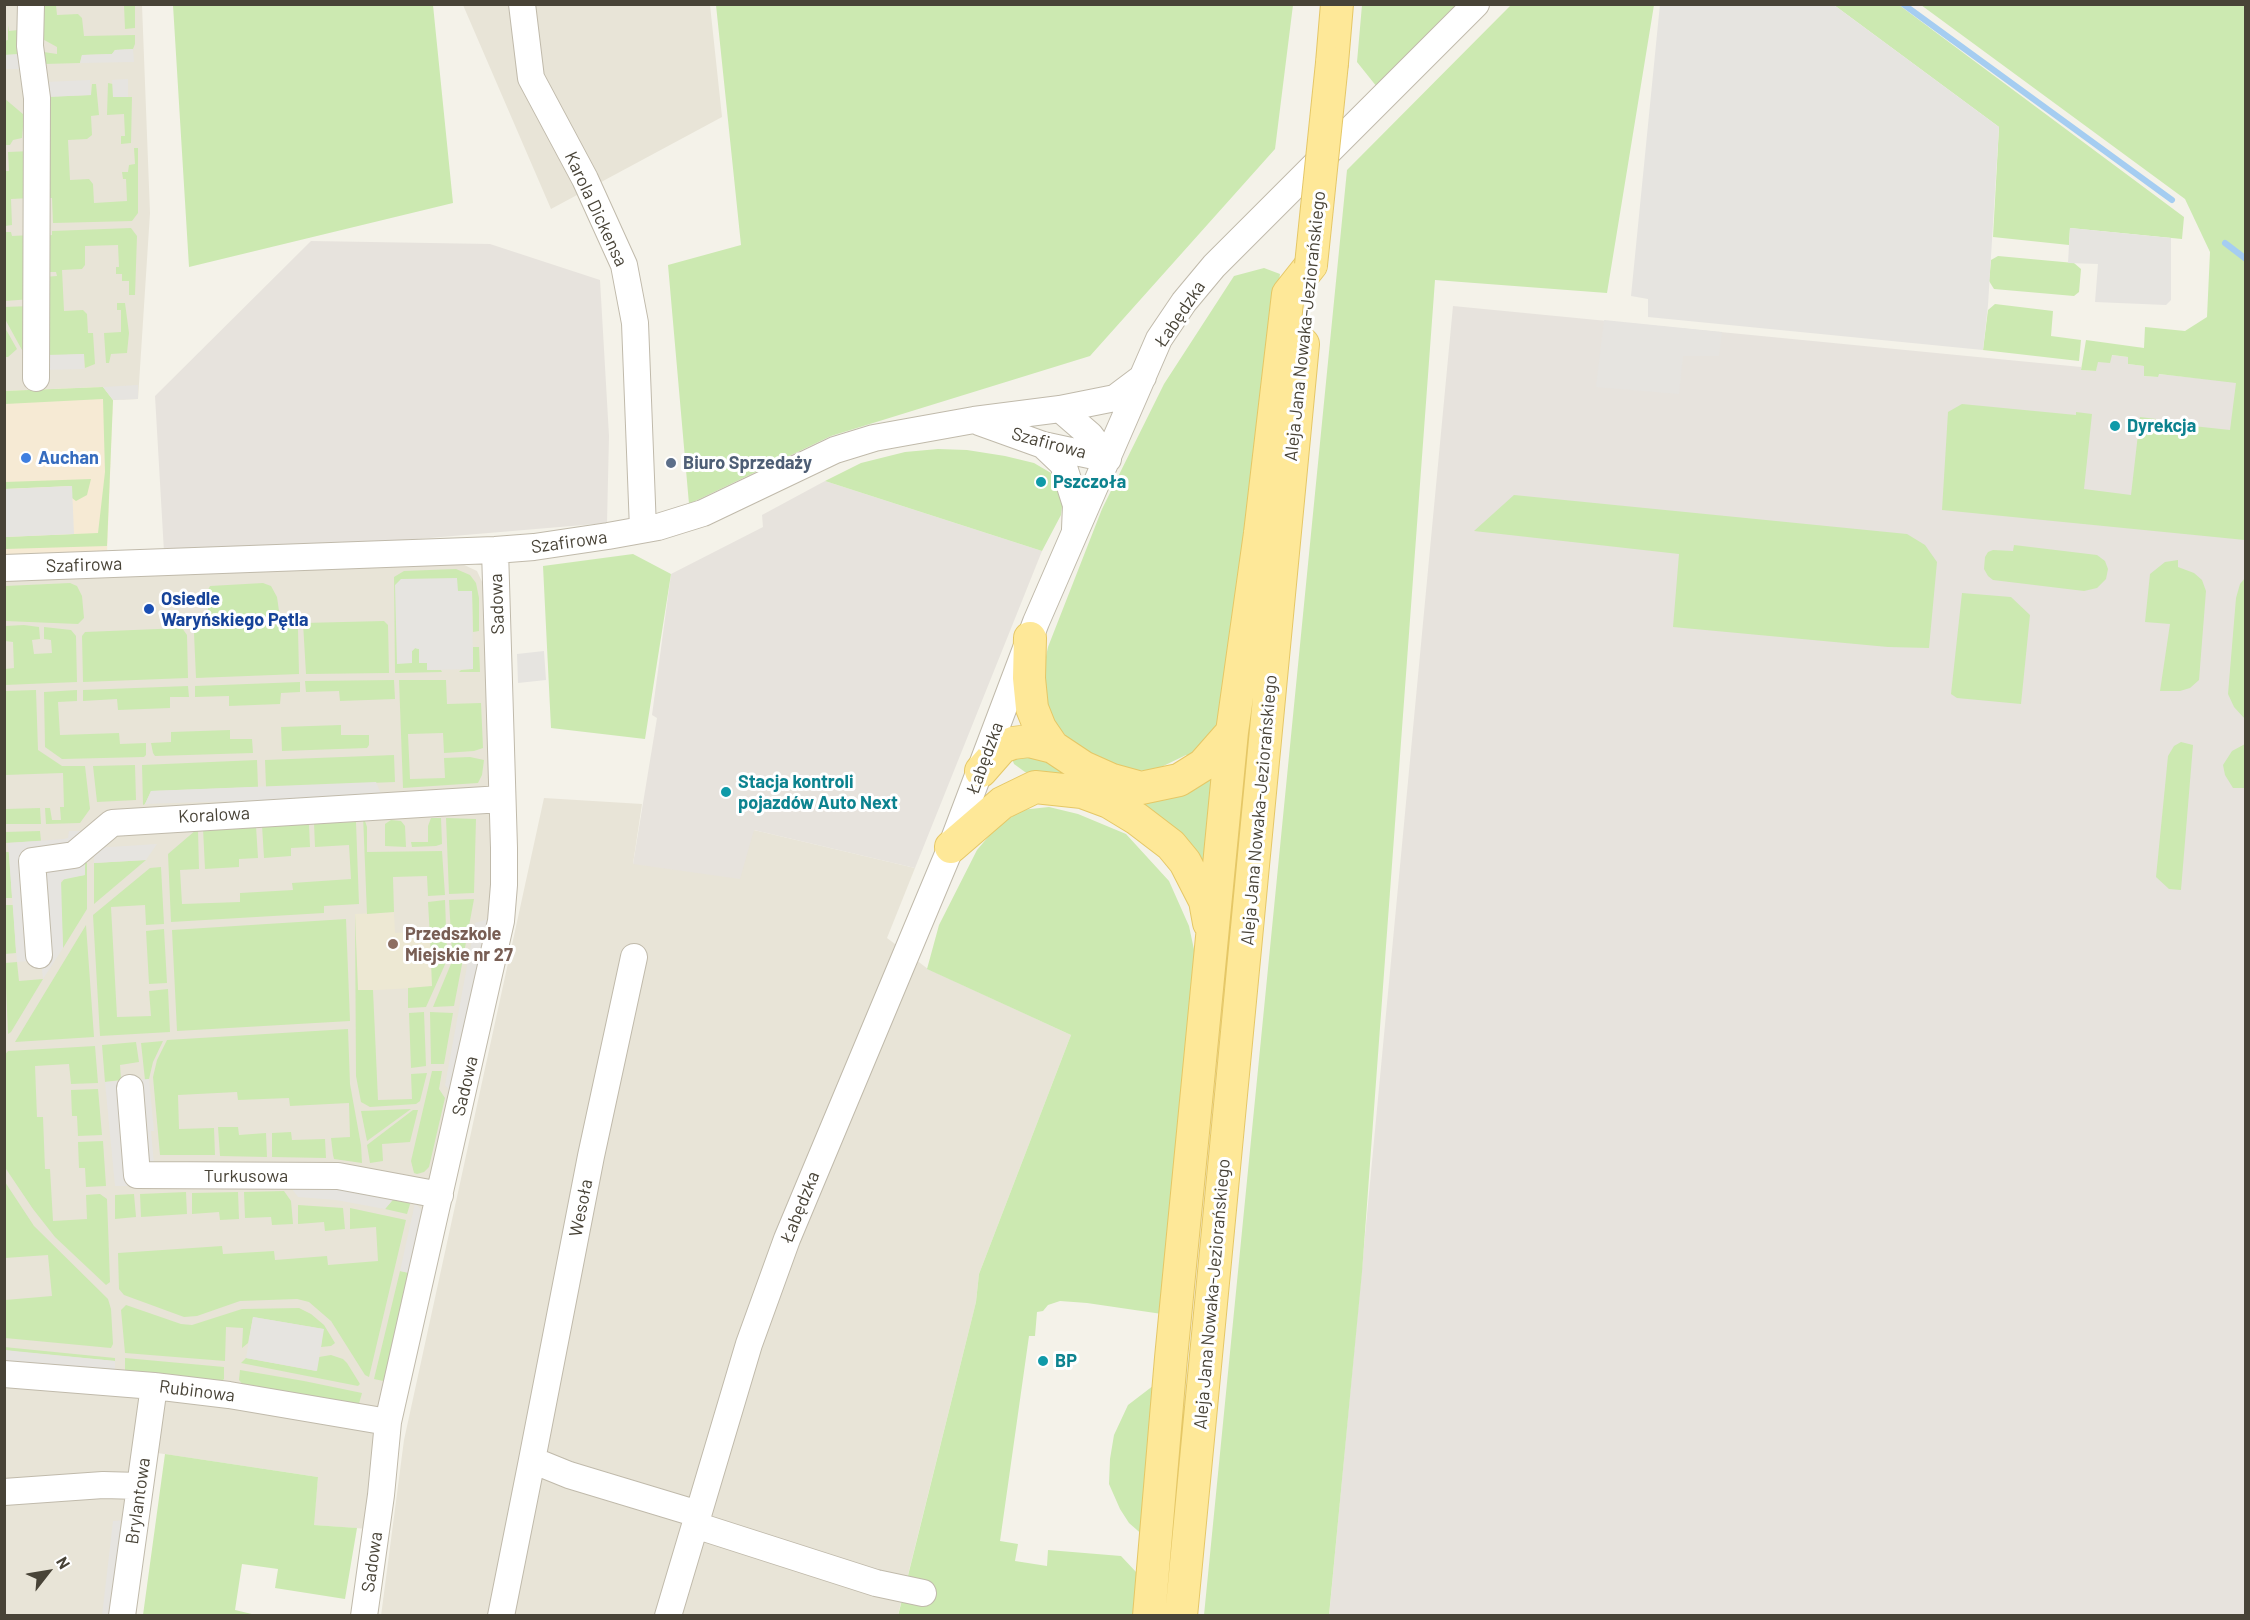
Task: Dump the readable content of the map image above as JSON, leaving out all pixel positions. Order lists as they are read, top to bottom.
{
  "streets": {
    "main road": ["Aleja Jana Nowaka-Jeziorańskiego"],
    "street": [
      "Karola Dickensa",
      "Łabędzka",
      "Szafirowa",
      "Sadowa",
      "Koralowa",
      "Turkusowa",
      "Wesoła",
      "Rubinowa",
      "Brylantowa"
    ]
  },
  "crossings": [
    ["Karola Dickensa", "Szafirowa"],
    ["Łabędzka", "Szafirowa"],
    ["Szafirowa", "Sadowa"],
    ["Sadowa", "Koralowa"],
    ["Sadowa", "Turkusowa"],
    ["Sadowa", "Rubinowa"],
    ["Rubinowa", "Brylantowa"]
  ],
  "places": [
    "Dyrekcja",
    "Auchan",
    "Biuro Sprzedaży",
    "Pszczoła",
    "Osiedle Waryńskiego Pętla",
    "Stacja kontroli pojazdów Auto Next",
    "Przedszkole Miejskie nr 27",
    "BP"
  ],
  "north": "top right"
}
